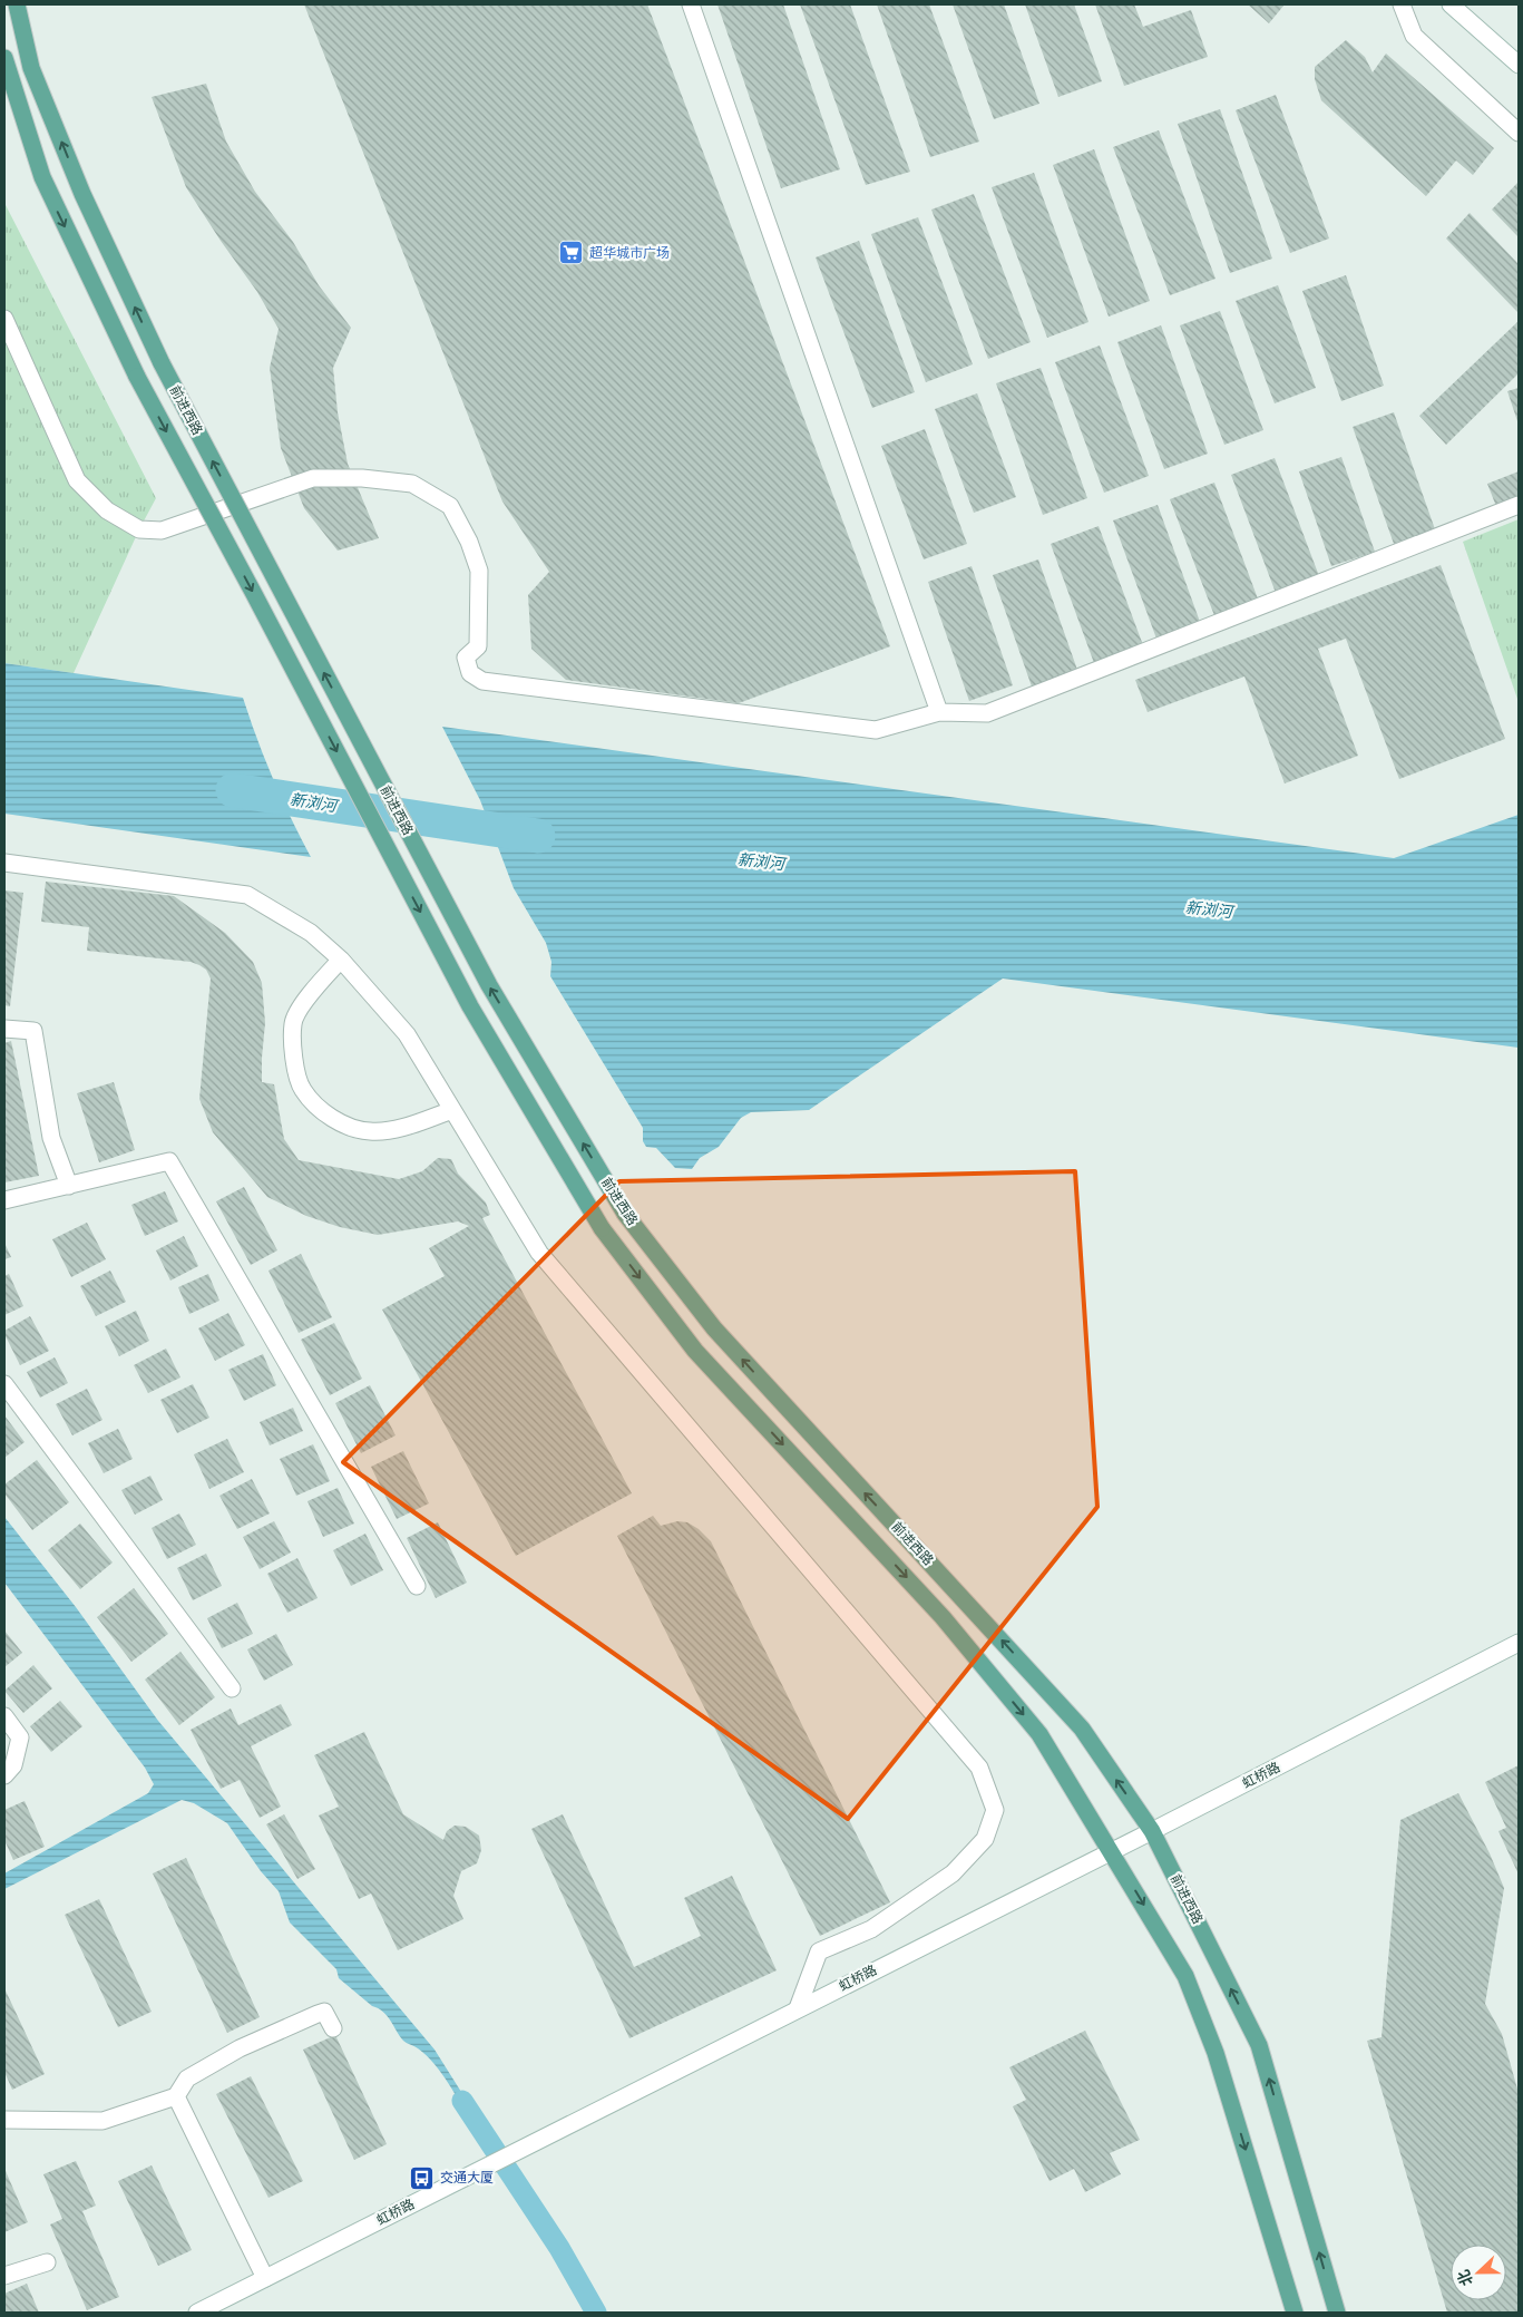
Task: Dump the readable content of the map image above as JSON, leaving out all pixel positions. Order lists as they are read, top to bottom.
{
  "streets": {
    "main road": ["前进西路"],
    "street": ["虹桥路"]
  },
  "crossings": [
    ["前进西路", "虹桥路"]
  ],
  "water": ["新浏河"],
  "places": {
    "supermarket": ["超华城市广场"],
    "bus stop": ["交通大厦"]
  },
  "north": "left"
}
